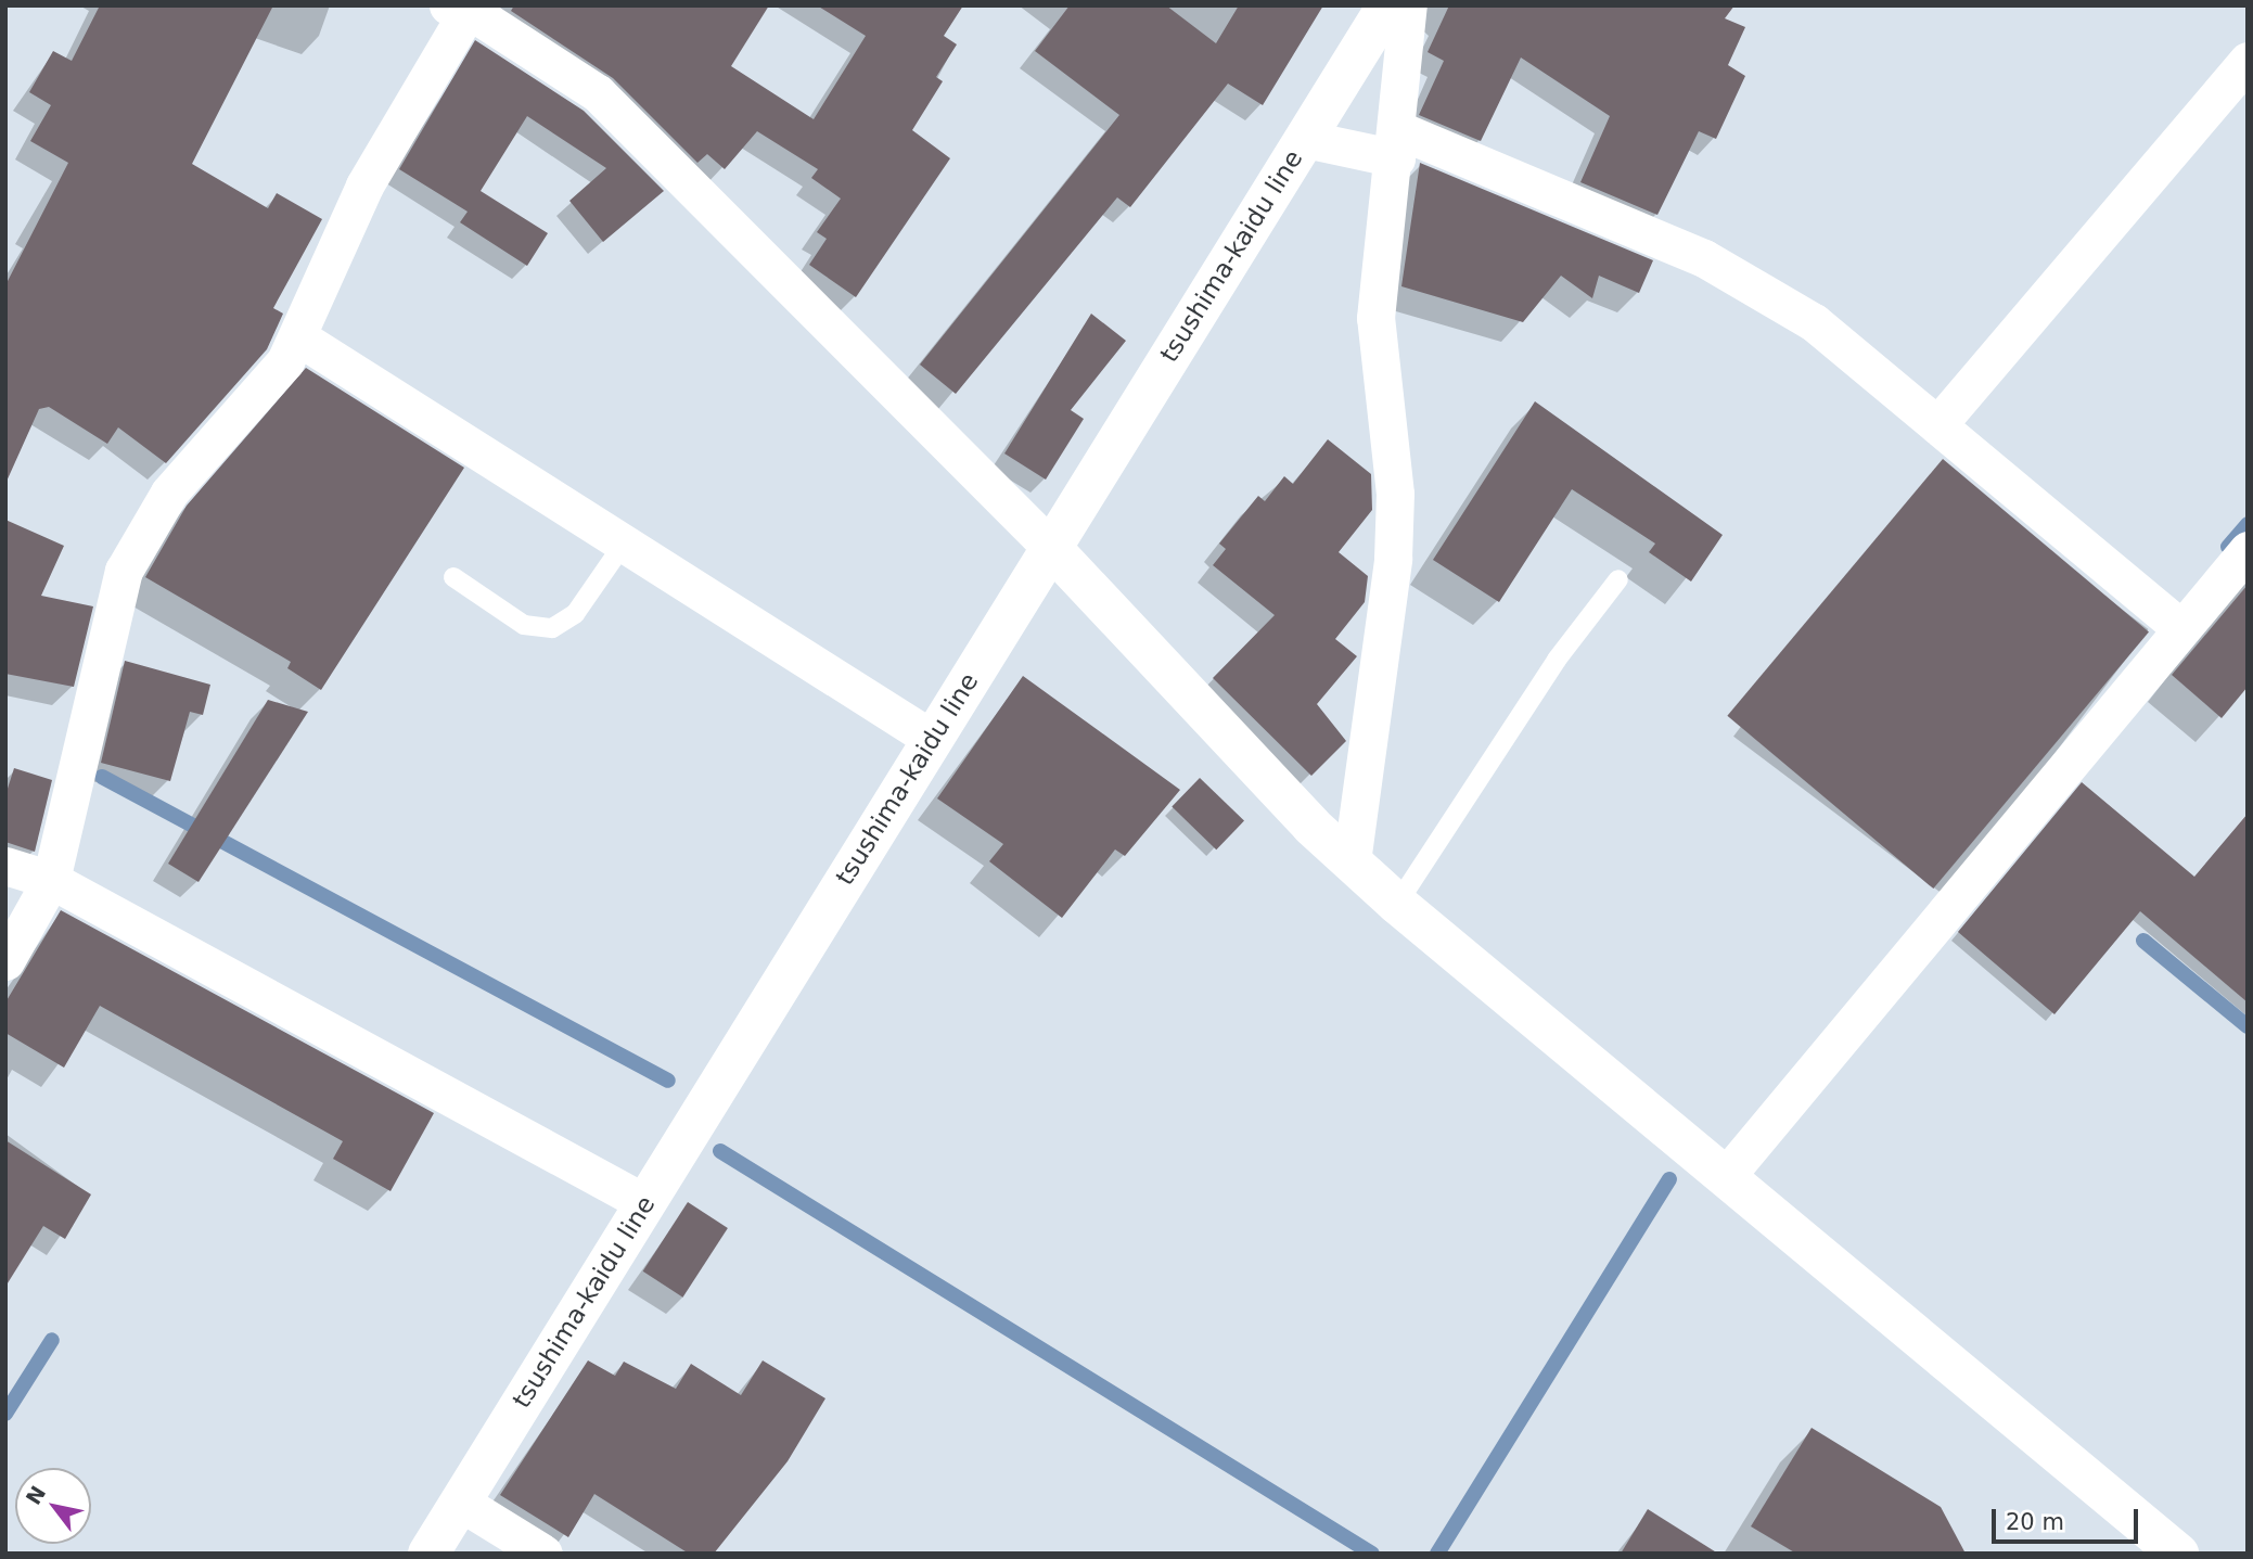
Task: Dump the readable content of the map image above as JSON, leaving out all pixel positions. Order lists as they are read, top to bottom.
{
  "streets": {
    "main road": ["tsushima-kaidu line"]
  },
  "scale_bar": "20 m",
  "north": "top left"
}
